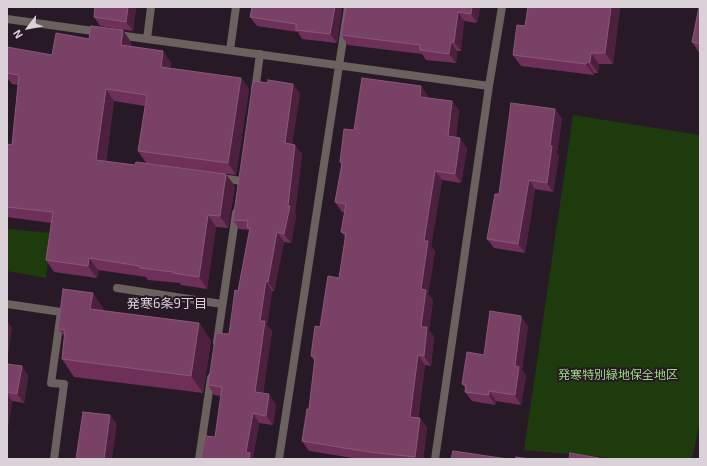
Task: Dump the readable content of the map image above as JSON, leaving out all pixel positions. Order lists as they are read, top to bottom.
{
  "districts": ["発寒6条9丁目"],
  "parks": ["発寒特別緑地保全地区"],
  "north": "bottom left"
}
